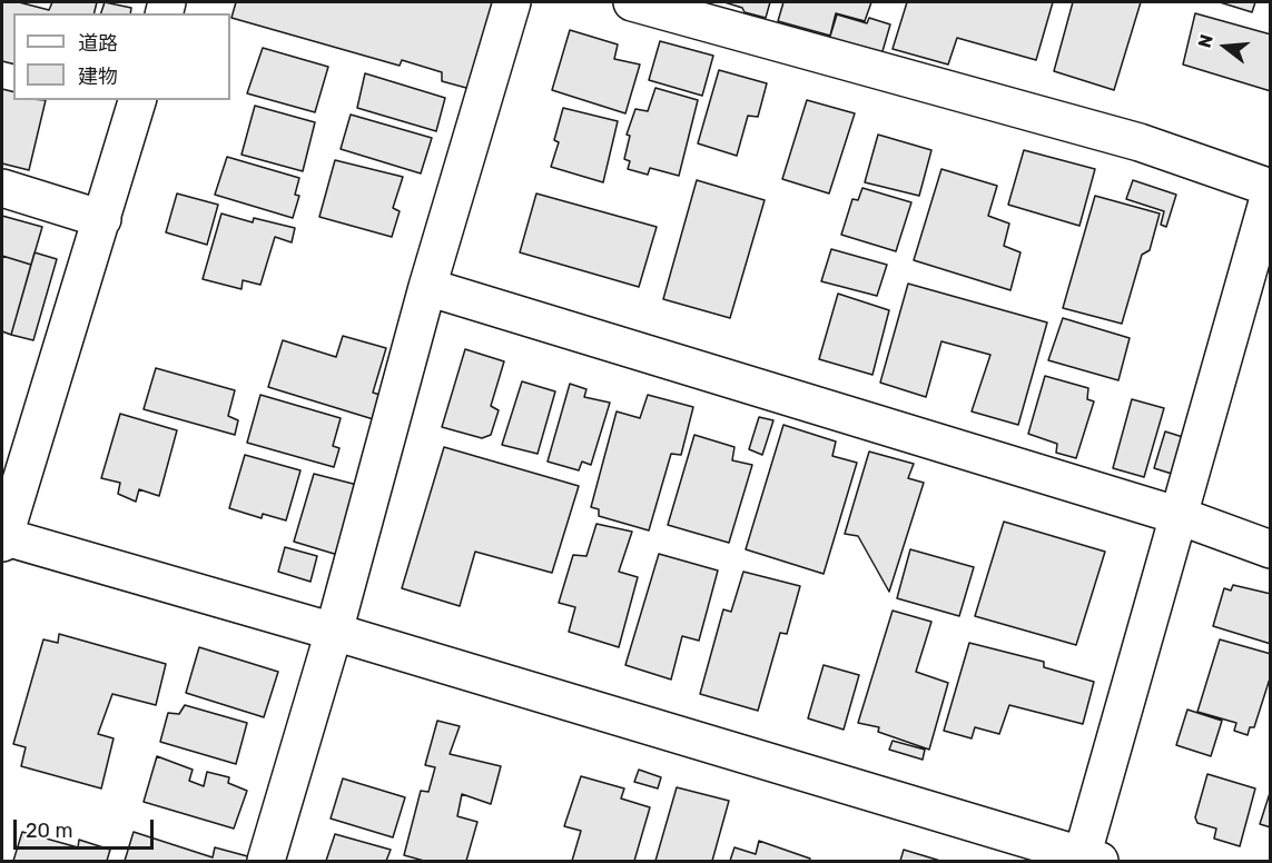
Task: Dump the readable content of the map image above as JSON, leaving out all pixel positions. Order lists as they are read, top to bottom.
{
  "legend": ["道路", "建物"],
  "scale_bar": "20 m",
  "north": "left"
}
